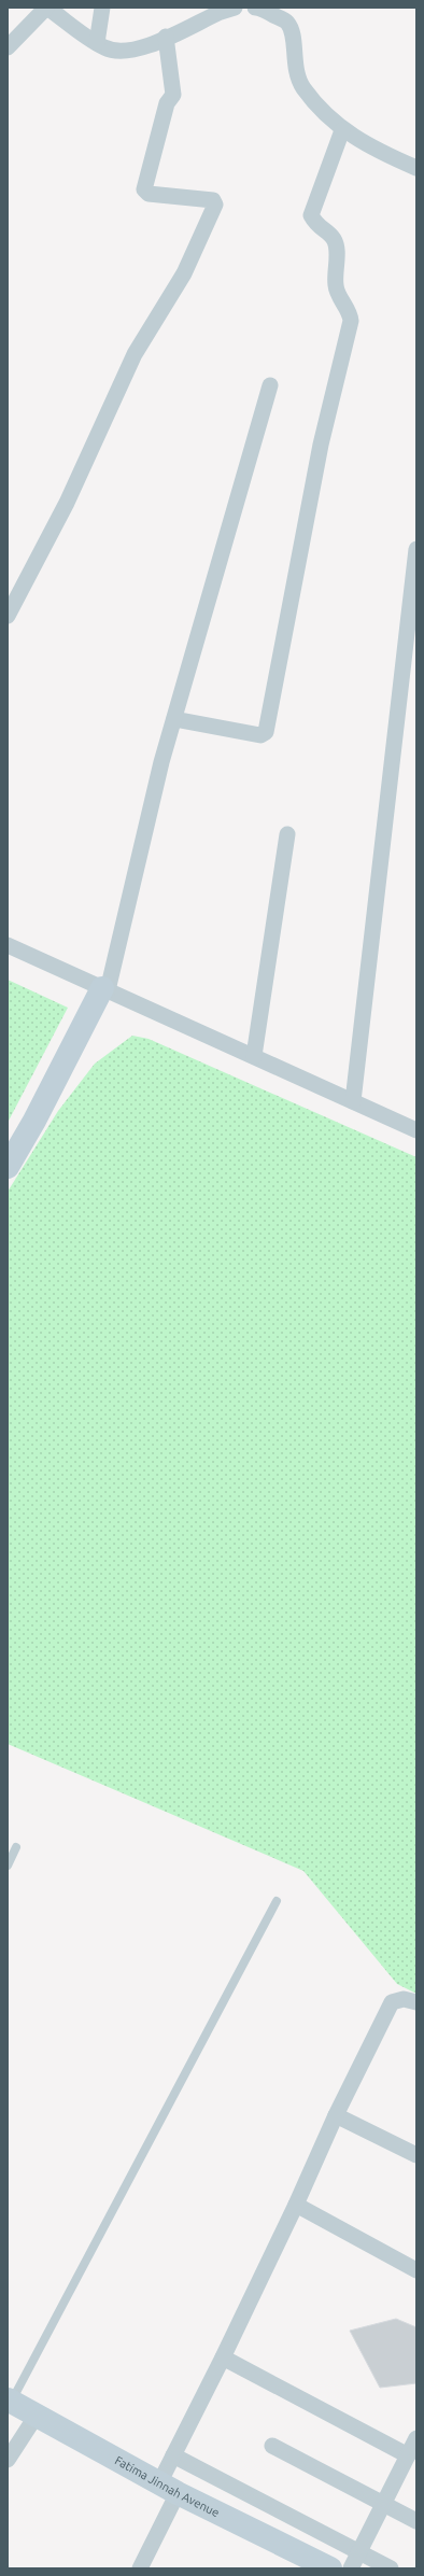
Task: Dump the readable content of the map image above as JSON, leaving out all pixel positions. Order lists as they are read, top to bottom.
{
  "streets": {
    "main road": ["Fatima Jinnah Avenue"]
  }
}
